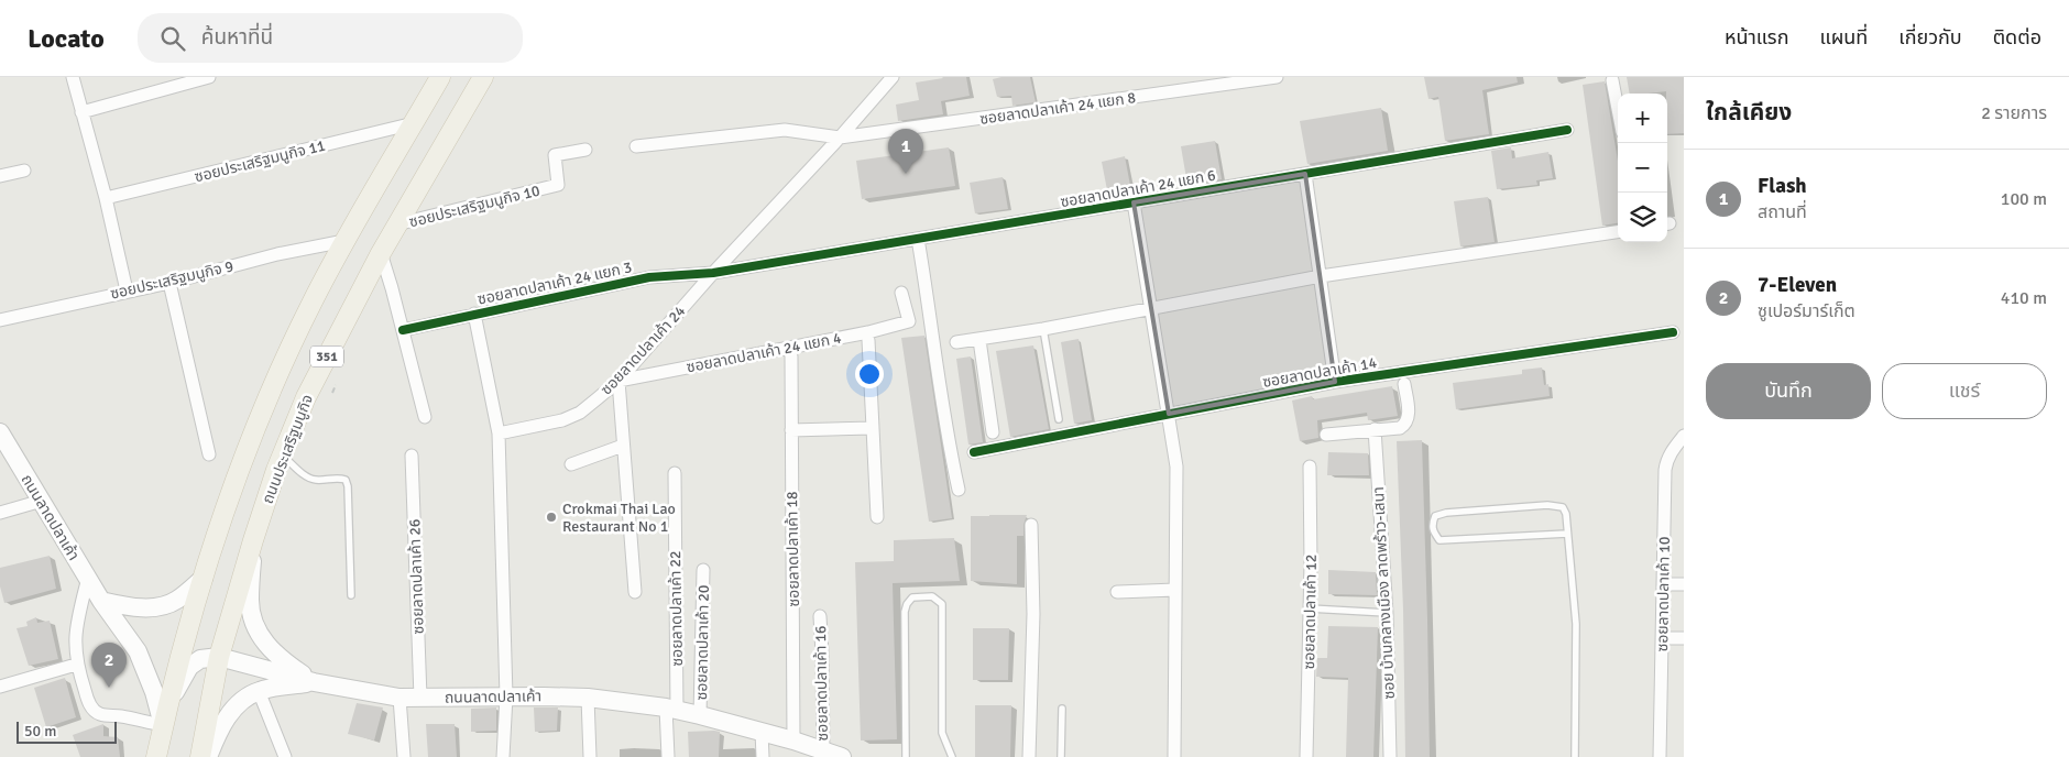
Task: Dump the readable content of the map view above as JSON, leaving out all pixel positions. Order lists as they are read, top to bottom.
{
  "streets": {
    "main road": ["351", "ถนนประเสริฐมนูกิจ", "ถนนลาดปลาเค้า"],
    "street": [
      "ซอยลาดปลาเค้า 24 แยก 8",
      "ซอยประเสริฐมนูกิจ 11",
      "ซอยลาดปลาเค้า 24 แยก 6",
      "ซอยประเสริฐมนูกิจ 10",
      "ซอยประเสริฐมนูกิจ 9",
      "ซอยลาดปลาเค้า 24 แยก 3",
      "ซอยลาดปลาเค้า 24",
      "ซอยลาดปลาเค้า 24 แยก 4",
      "ซอยลาดปลาเค้า 14",
      "ซอยลาดปลาเค้า 18",
      "ซอยลาดปลาเค้า 26",
      "ซอย บ้านกลางเมือง ลาดพร้าว-เสนา",
      "ซอยลาดปลาเค้า 10",
      "ซอยลาดปลาเค้า 22",
      "ซอยลาดปลาเค้า 12",
      "ซอยลาดปลาเค้า 20",
      "ซอยลาดปลาเค้า 16"
    ]
  },
  "crossings": [
    ["ซอยลาดปลาเค้า 24 แยก 8", "ซอยลาดปลาเค้า 24"],
    ["ซอยประเสริฐมนูกิจ 11", "351"],
    ["ซอยลาดปลาเค้า 24 แยก 6", "ซอยลาดปลาเค้า 24 แยก 3"],
    ["ซอยลาดปลาเค้า 24 แยก 6", "ซอยลาดปลาเค้า 24"],
    ["ซอยประเสริฐมนูกิจ 10", "ถนนประเสริฐมนูกิจ"],
    ["ซอยประเสริฐมนูกิจ 9", "351"],
    ["ซอยลาดปลาเค้า 24 แยก 3", "ซอยลาดปลาเค้า 24"],
    ["ซอยลาดปลาเค้า 24", "ซอยลาดปลาเค้า 24 แยก 4"],
    ["351", "ถนนลาดปลาเค้า"],
    ["ถนนประเสริฐมนูกิจ", "ถนนลาดปลาเค้า"],
    ["ถนนลาดปลาเค้า", "ซอยลาดปลาเค้า 18"],
    ["ถนนลาดปลาเค้า", "ซอยลาดปลาเค้า 26"],
    ["ถนนลาดปลาเค้า", "ซอยลาดปลาเค้า 22"],
    ["ถนนลาดปลาเค้า", "ซอยลาดปลาเค้า 20"],
    ["ถนนลาดปลาเค้า", "ซอยลาดปลาเค้า 16"]
  ],
  "places": ["Crokmai Thai Lao Restaurant No 1"],
  "scale_bar": "50 m",
  "page": {
    "header": "Locato",
    "search": "ค้นหาที่นี่",
    "nav": [
      "หน้าแรก",
      "แผนที่",
      "เกี่ยวกับ",
      "ติดต่อ"
    ],
    "heading": ["ใกล้เคียง", "2 รายการ"],
    "map_buttons": ["+", "−"],
    "pins": ["1", "2"],
    "list": [
      {
        "mark": "1",
        "name": "Flash",
        "note": "สถานที่",
        "value": "100 m"
      },
      {
        "mark": "2",
        "name": "7-Eleven",
        "note": "ซูเปอร์มาร์เก็ต",
        "value": "410 m"
      }
    ],
    "buttons": ["บันทึก", "แชร์"],
    "scale": "50 m"
  }
}
